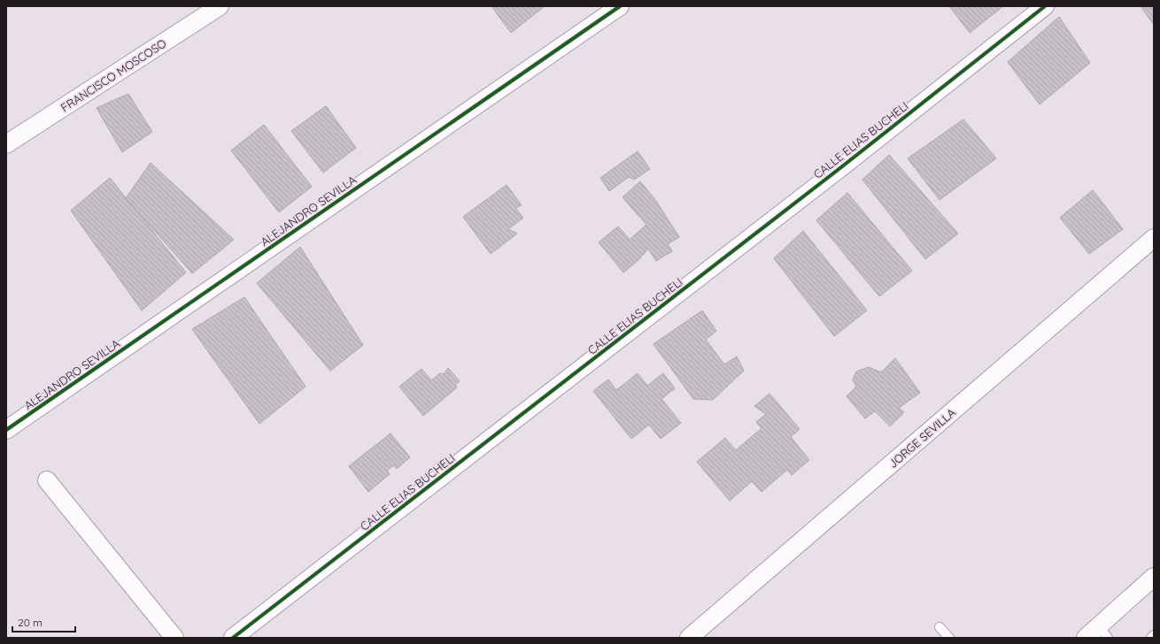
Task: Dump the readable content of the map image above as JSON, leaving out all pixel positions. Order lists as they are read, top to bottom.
{
  "streets": {
    "street": [
      "FRANCISCO MOSCOSO",
      "CALLE ELIAS BUCHELI",
      "ALEJANDRO SEVILLA",
      "JORGE SEVILLA"
    ]
  },
  "scale_bar": "20 m"
}
